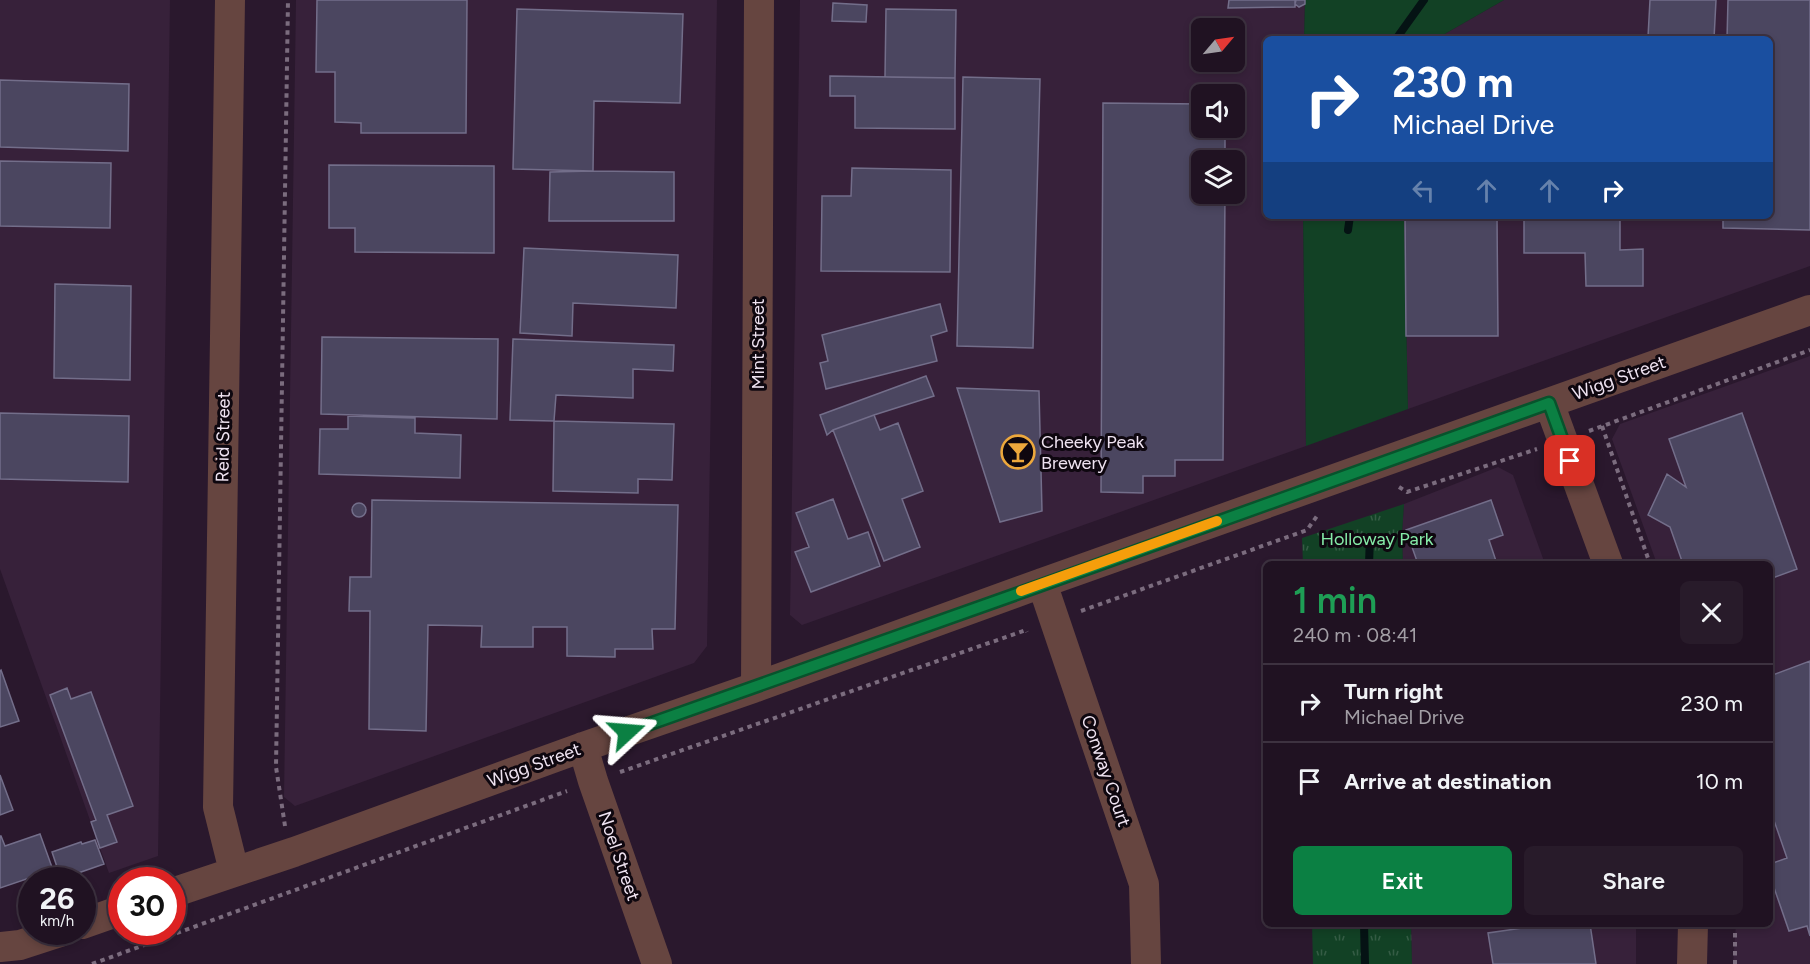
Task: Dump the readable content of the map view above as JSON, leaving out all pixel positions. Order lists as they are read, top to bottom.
{
  "streets": {
    "street": [
      "Mint Street",
      "Wigg Street",
      "Reid Street",
      "Conway Court",
      "Noel Street"
    ]
  },
  "crossings": [
    ["Mint Street", "Wigg Street"],
    ["Wigg Street", "Reid Street"],
    ["Wigg Street", "Conway Court"],
    ["Wigg Street", "Noel Street"]
  ],
  "parks": ["Holloway Park"],
  "places": {
    "bar": ["Cheeky Peak Brewery"]
  },
  "north": "top right",
  "page": {
    "turn": ["230 m", "Michael Drive"],
    "heading": ["1 min", "240 m · 08:41"],
    "list": [
      {
        "name": "Turn right",
        "note": "Michael Drive",
        "value": "230 m"
      },
      {
        "name": "Arrive at destination",
        "value": "10 m"
      }
    ],
    "buttons": ["Exit", "Share"],
    "speed": "26 km/h",
    "limit": "30"
  }
}
